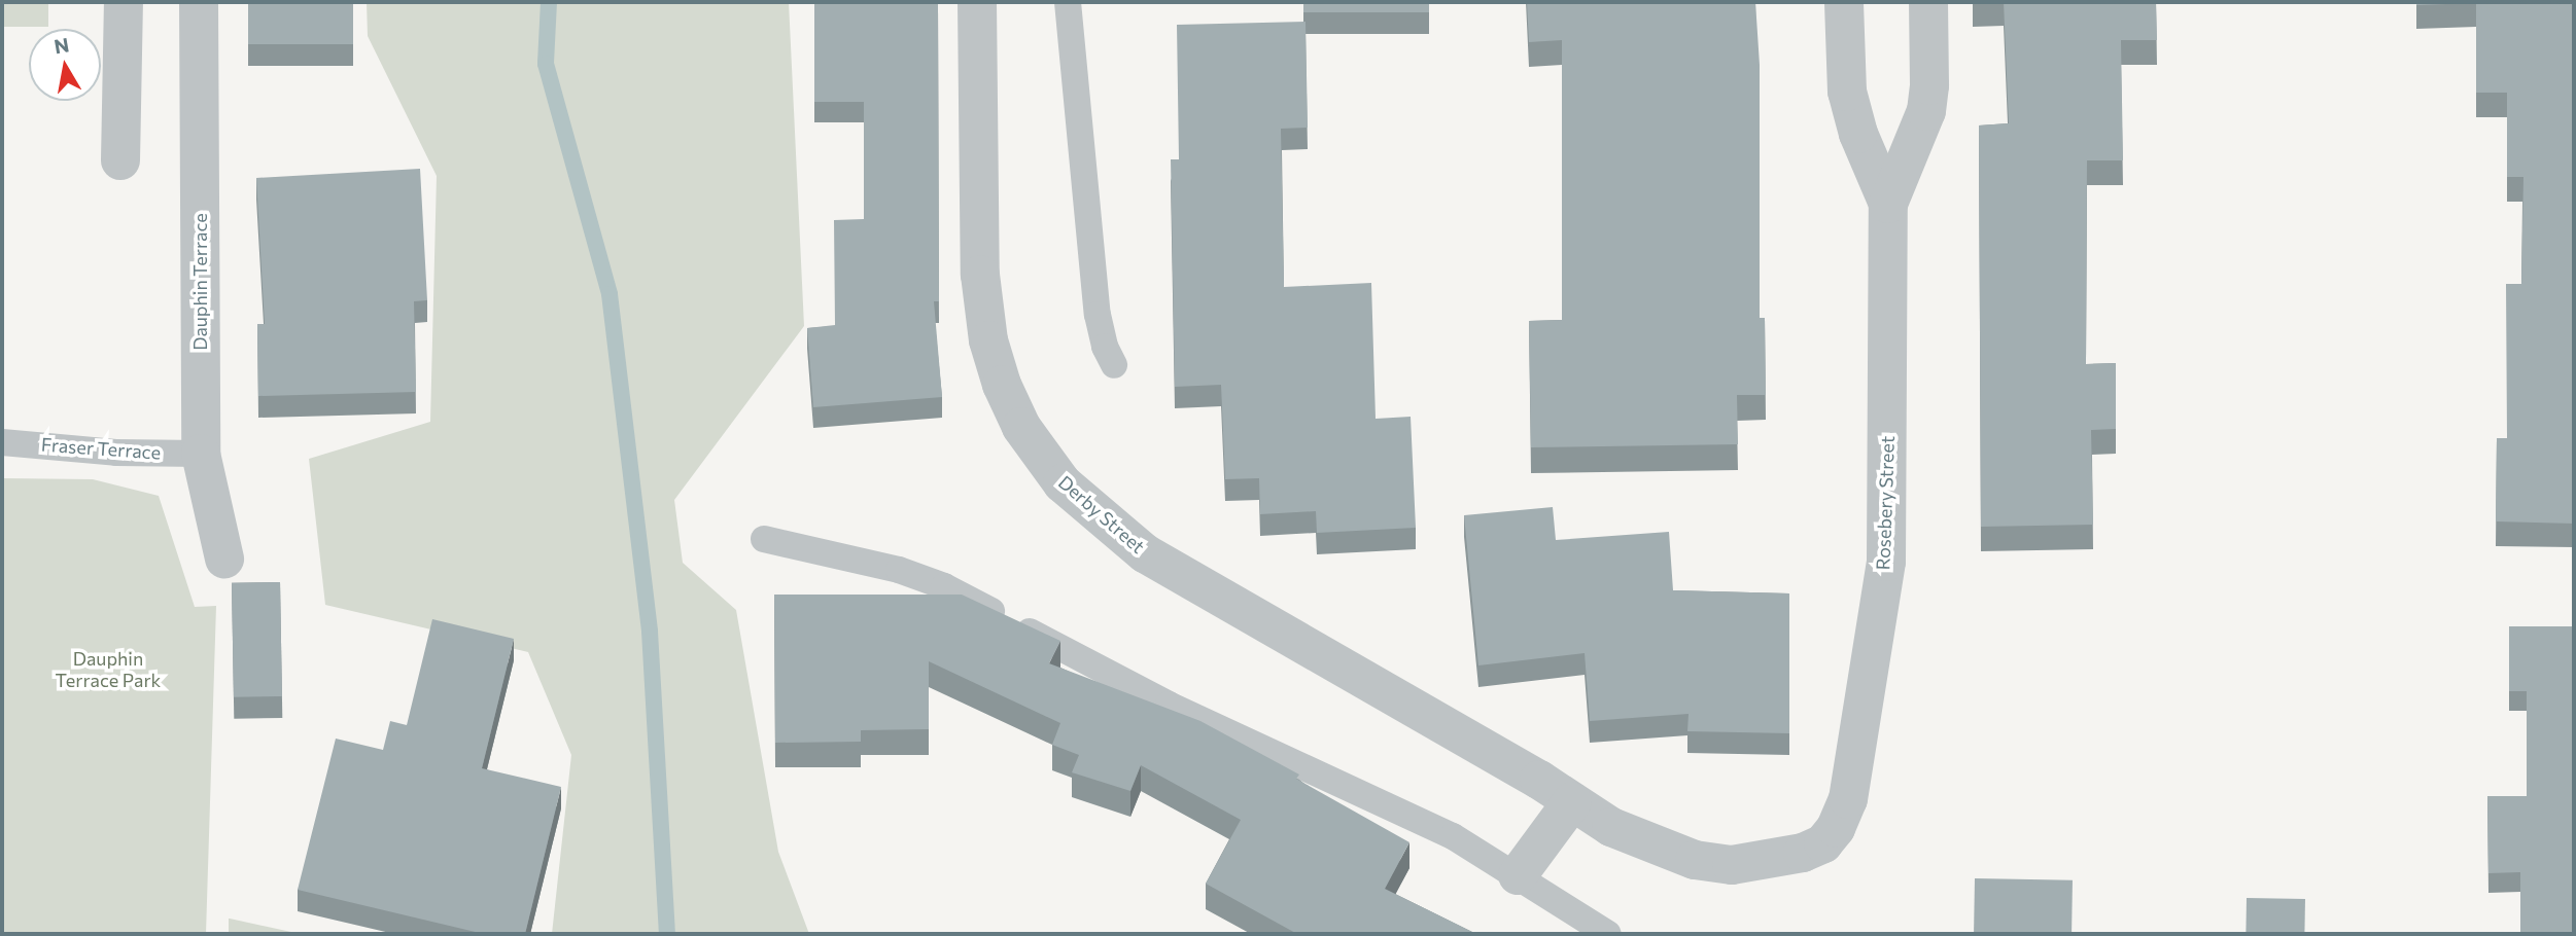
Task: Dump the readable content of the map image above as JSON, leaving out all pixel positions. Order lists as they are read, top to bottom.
{
  "streets": {
    "street": ["Dauphin Terrace", "Rosebery Street", "Derby Street"],
    "lane": ["Fraser Terrace"]
  },
  "crossings": [
    ["Dauphin Terrace", "Fraser Terrace"],
    ["Rosebery Street", "Derby Street"]
  ],
  "parks": ["Dauphin Terrace Park"],
  "north": "top"
}
